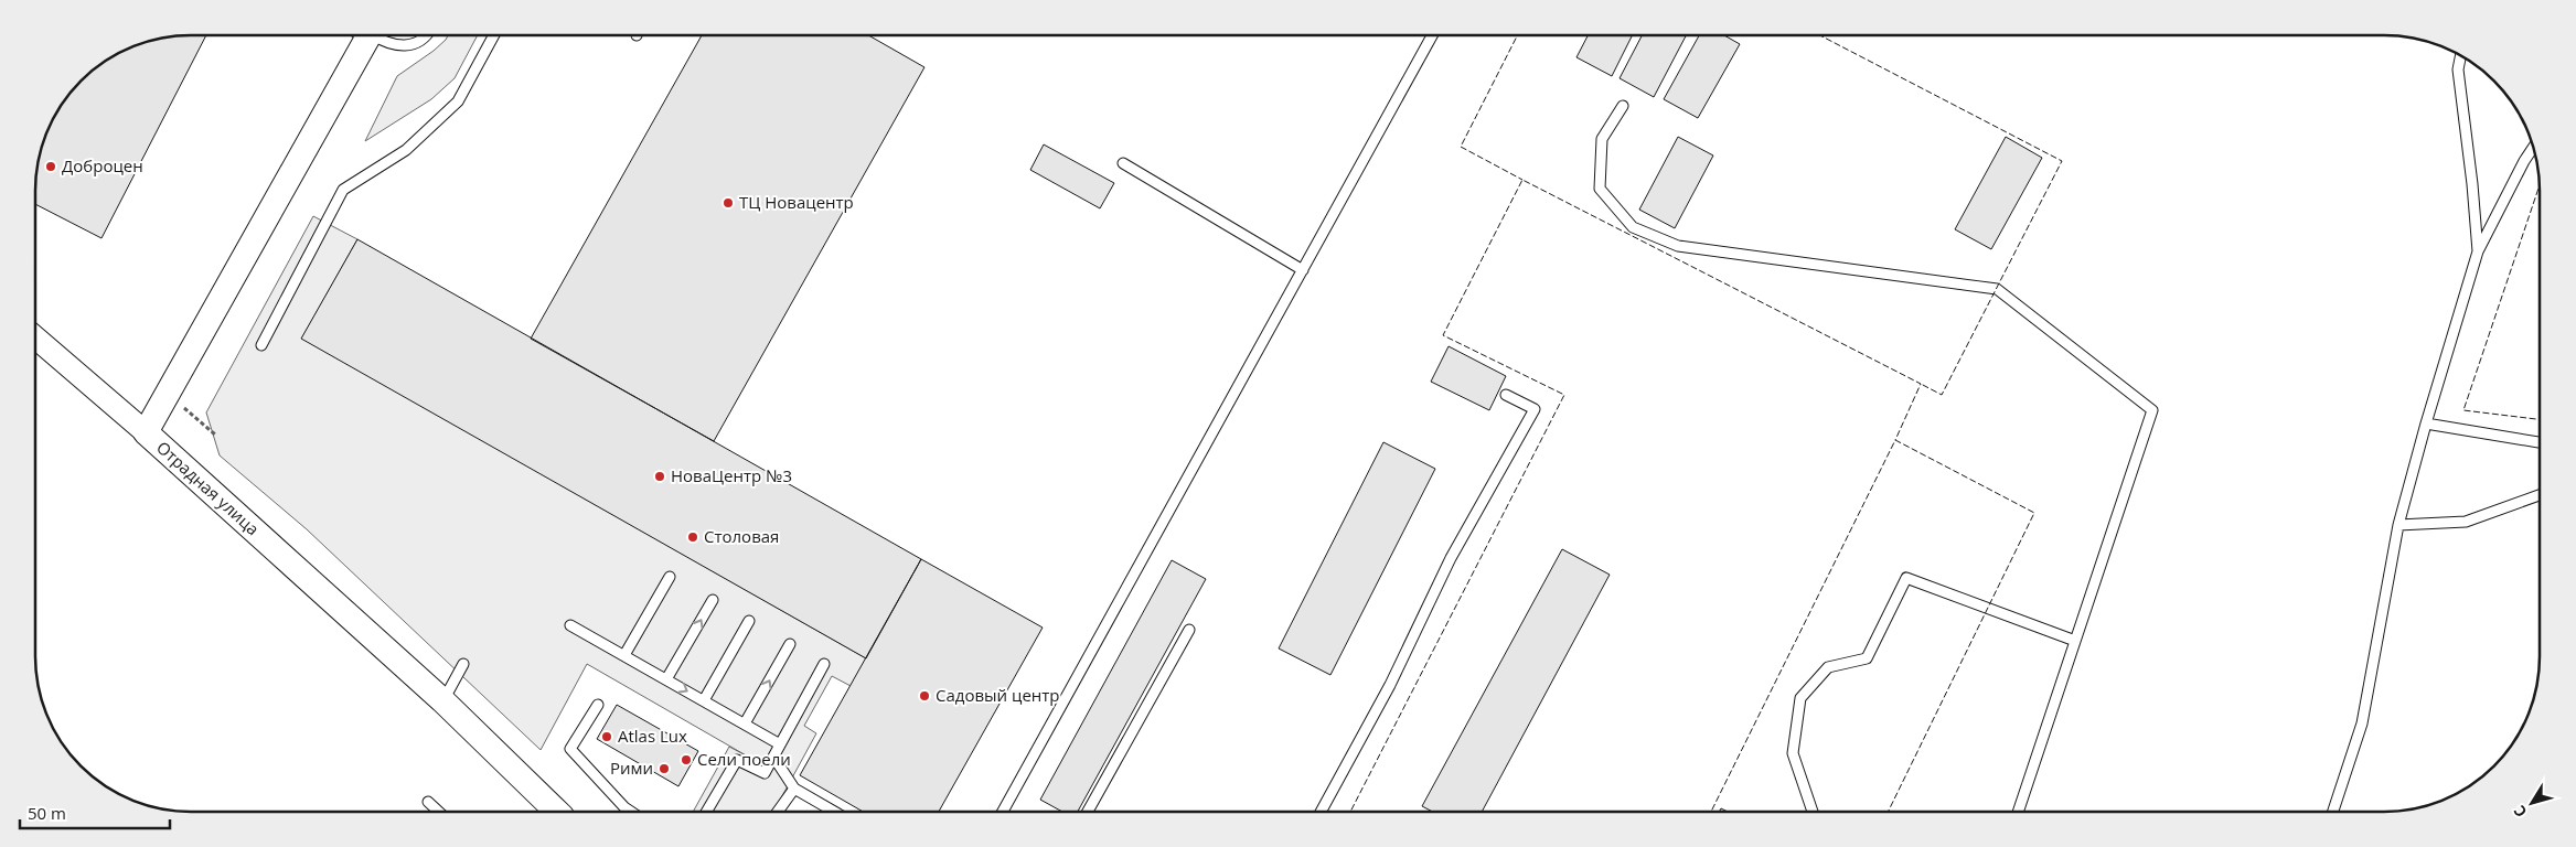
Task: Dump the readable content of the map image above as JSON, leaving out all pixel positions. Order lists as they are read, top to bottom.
{
  "streets": {
    "main road": ["Отрадная улица"]
  },
  "places": [
    "Доброцен",
    "ТЦ Новацентр",
    "НоваЦентр №3",
    "Столовая",
    "Садовый центр",
    "Atlas Lux",
    "Сели поели",
    "Рими"
  ],
  "scale_bar": "50 m",
  "north": "bottom left"
}
